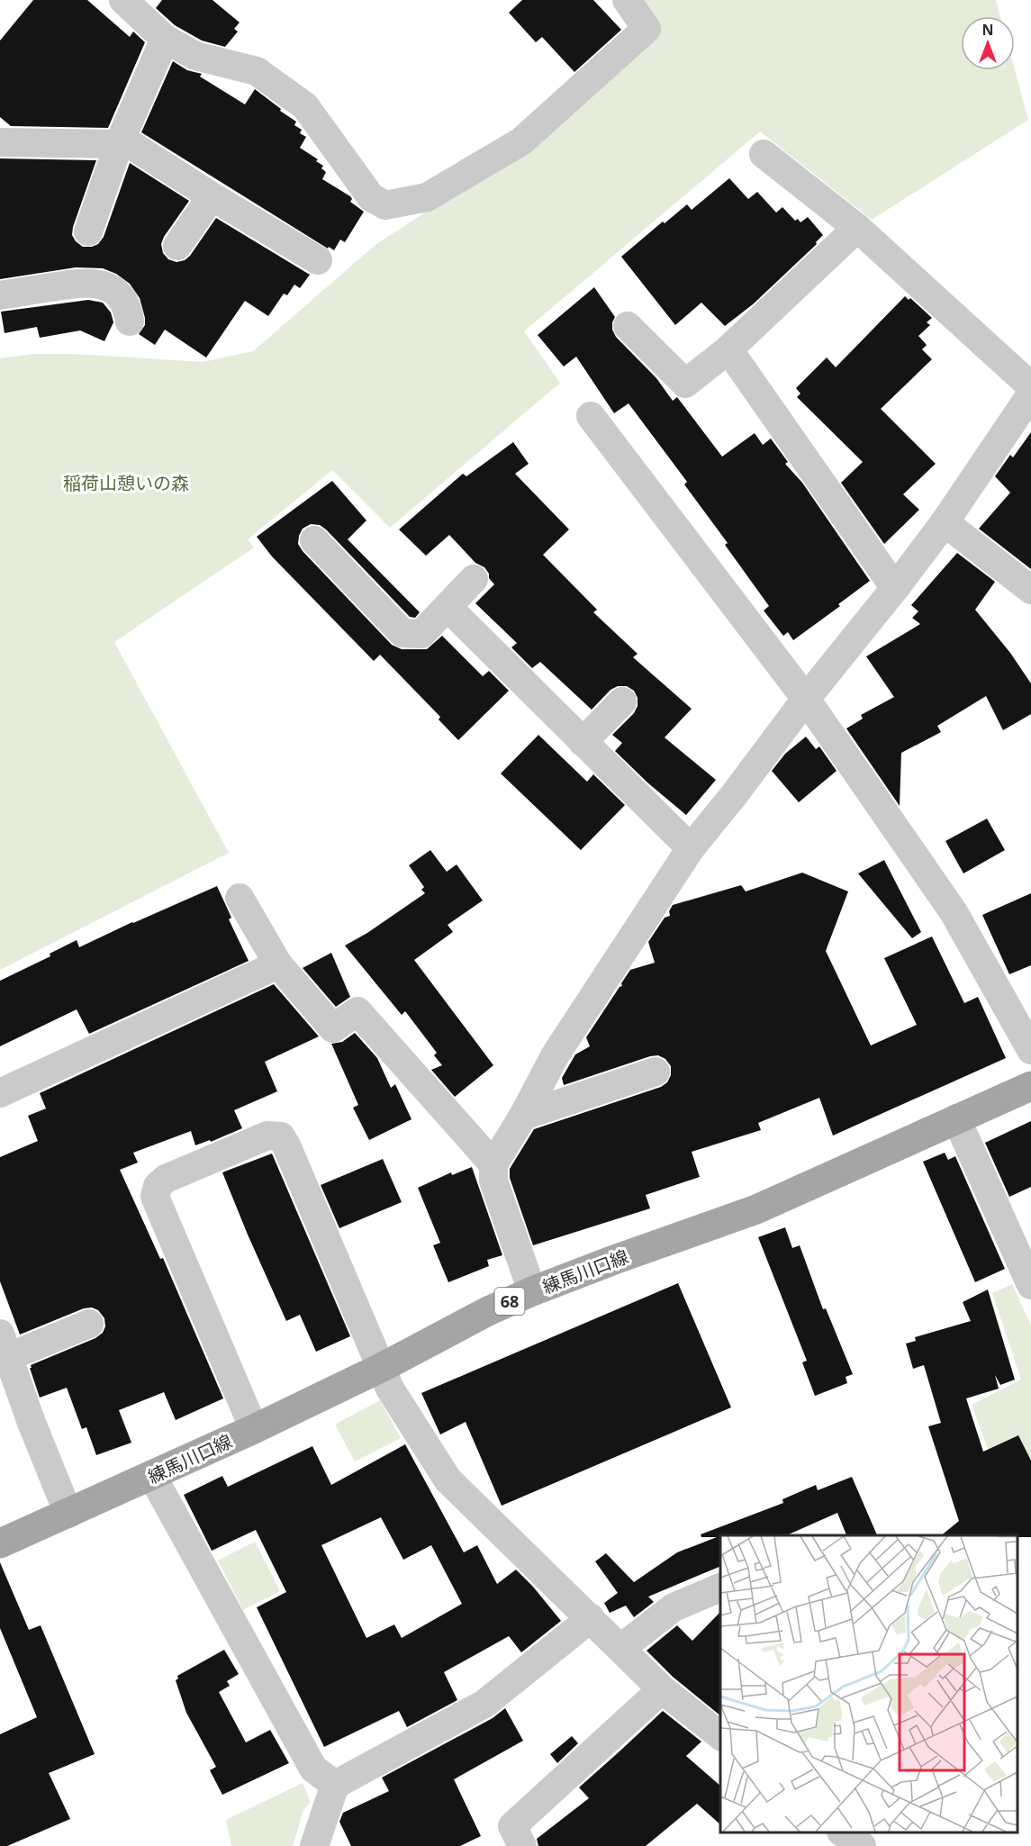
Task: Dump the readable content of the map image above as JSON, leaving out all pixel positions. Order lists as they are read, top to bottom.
{
  "streets": {
    "main road": ["練馬川口線", "68"]
  },
  "parks": ["稲荷山憩いの森"],
  "north": "top"
}
